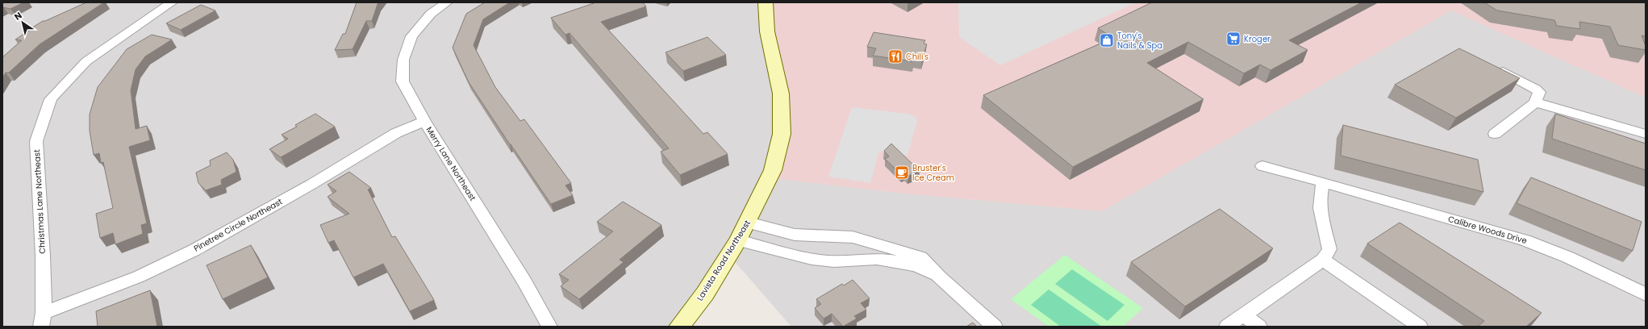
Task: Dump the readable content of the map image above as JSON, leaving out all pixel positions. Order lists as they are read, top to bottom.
{
  "streets": {
    "main road": ["Lavista Road Northeast"],
    "street": [
      "Merry Lane Northeast",
      "Christmas Lane Northeast",
      "Pinetree Circle Northeast",
      "Calibre Woods Drive"
    ]
  },
  "crossings": [
    ["Merry Lane Northeast", "Pinetree Circle Northeast"],
    ["Christmas Lane Northeast", "Pinetree Circle Northeast"]
  ],
  "places": {
    "supermarket": ["Kroger"],
    "shop": ["Tony's Nails & Spa"],
    "restaurant": ["Chili's"],
    "cafe": ["Bruster's Ice Cream"]
  },
  "north": "top left"
}
